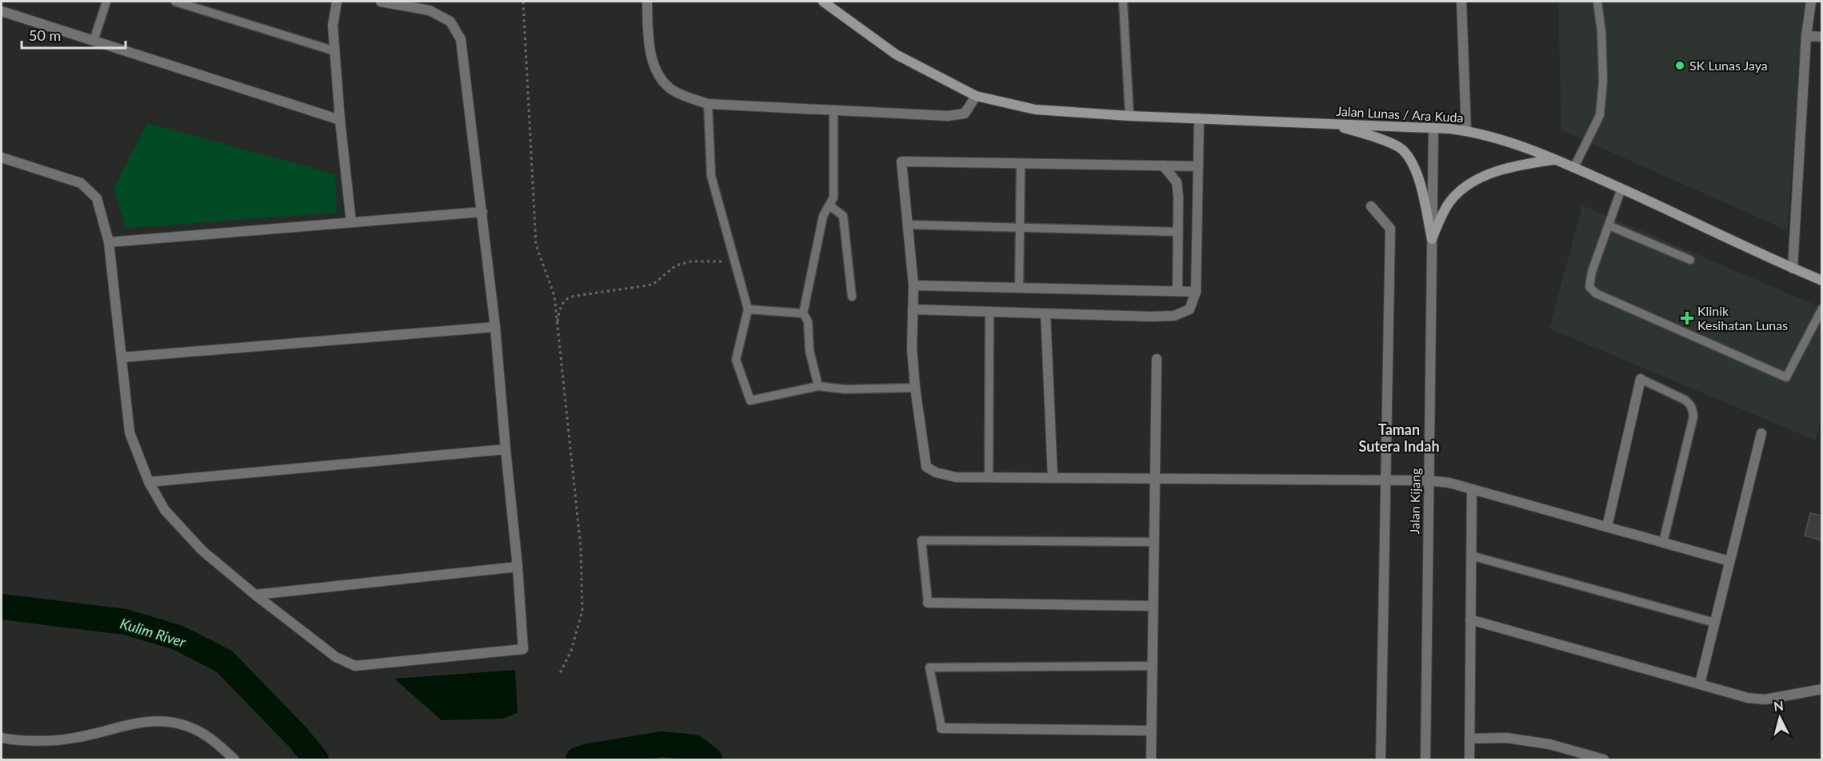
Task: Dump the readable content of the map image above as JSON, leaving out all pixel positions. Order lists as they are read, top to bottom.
{
  "streets": {
    "main road": ["Jalan Lunas / Ara Kuda"],
    "street": ["Jalan Kijang"]
  },
  "crossings": [
    ["Jalan Lunas / Ara Kuda", "Jalan Kijang"]
  ],
  "districts": ["Taman Sutera Indah"],
  "water": ["Kulim River"],
  "places": {
    "other": ["SK Lunas Jaya"],
    "health": ["Klinik Kesihatan Lunas"]
  },
  "scale_bar": "50 m",
  "north": "top"
}
